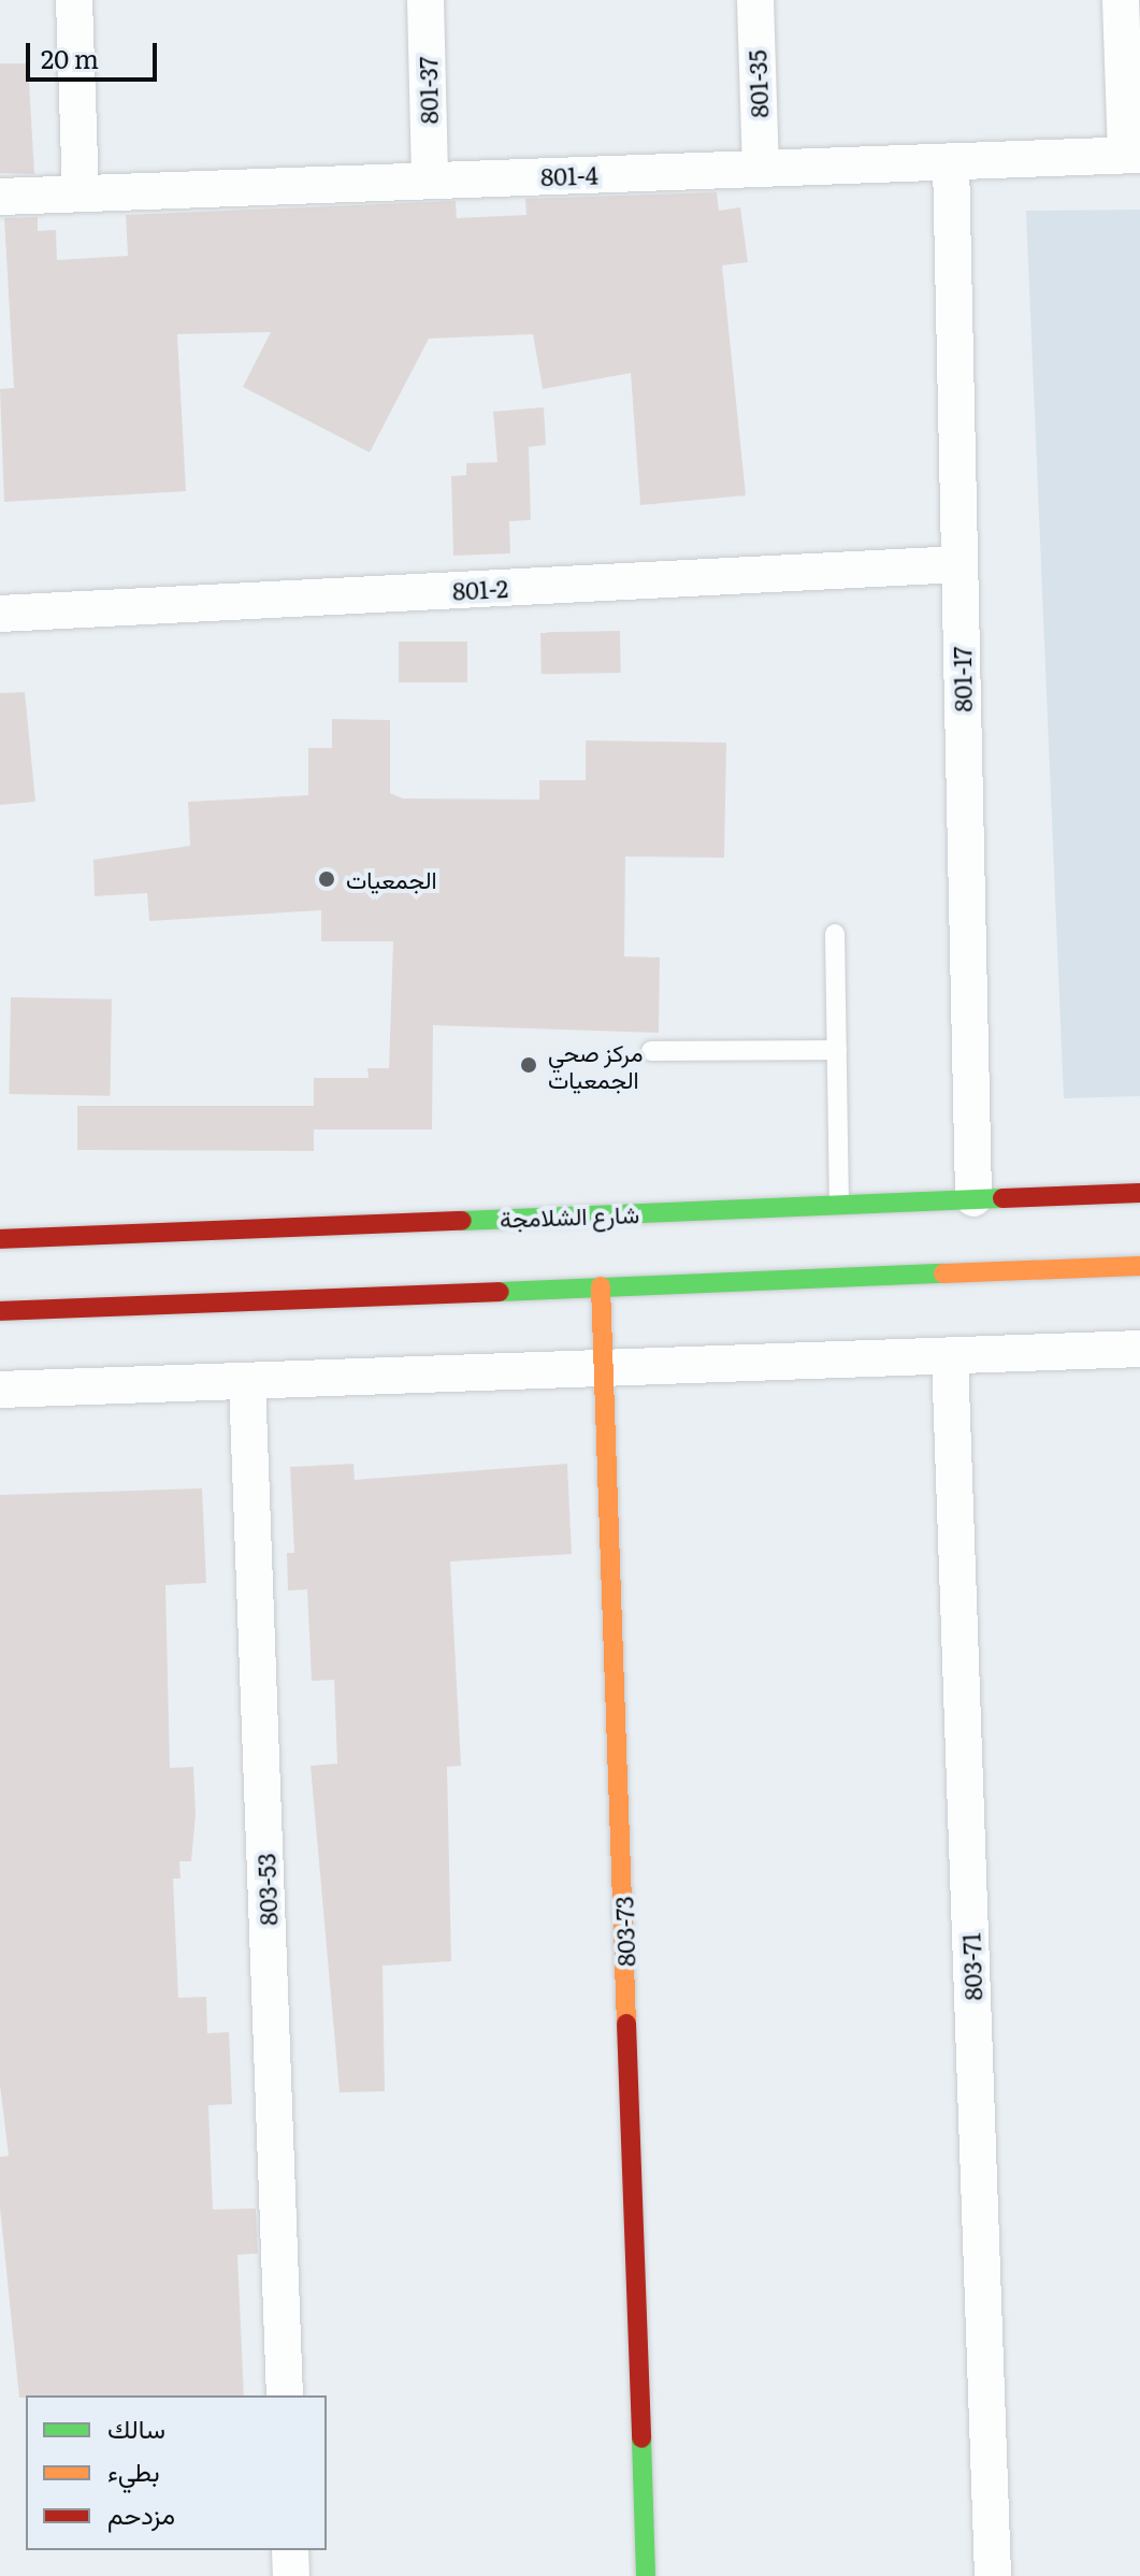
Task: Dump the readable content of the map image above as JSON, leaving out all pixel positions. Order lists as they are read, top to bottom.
{
  "streets": {
    "street": [
      "801-35",
      "801-37",
      "801-4",
      "801-2",
      "801-17",
      "شارع الشلامجة",
      "803-53",
      "803-73",
      "803-71"
    ]
  },
  "crossings": [
    ["801-35", "801-4"],
    ["801-37", "801-4"],
    ["801-4", "801-17"],
    ["801-2", "801-17"],
    ["801-17", "شارع الشلامجة"]
  ],
  "places": ["الجمعيات", "مركز صحي الجمعيات"],
  "legend": ["سالك", "بطيء", "مزدحم"],
  "scale_bar": "20 m"
}
